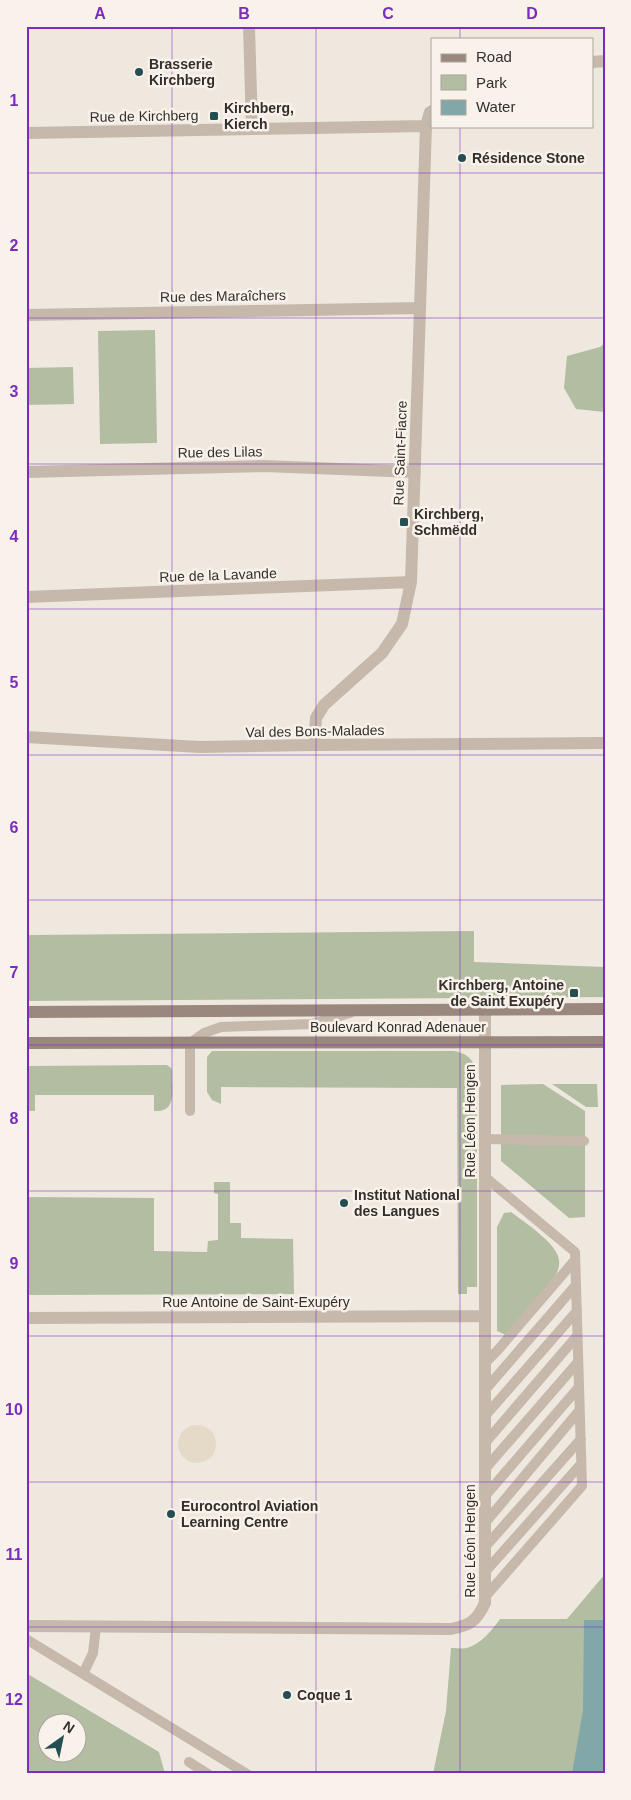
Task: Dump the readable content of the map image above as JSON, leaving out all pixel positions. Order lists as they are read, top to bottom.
{
  "streets": {
    "main road": ["Boulevard Konrad Adenauer"],
    "street": [
      "Rue de Kirchberg",
      "Rue des Maraîchers",
      "Rue des Lilas",
      "Rue Saint-Fiacre",
      "Rue de la Lavande",
      "Val des Bons-Malades",
      "Rue Léon Hengen",
      "Rue Antoine de Saint-Exupéry"
    ]
  },
  "crossings": [
    ["Rue de Kirchberg", "Rue Saint-Fiacre"],
    ["Rue des Maraîchers", "Rue Saint-Fiacre"],
    ["Rue des Lilas", "Rue Saint-Fiacre"],
    ["Rue Saint-Fiacre", "Rue de la Lavande"],
    ["Rue Saint-Fiacre", "Val des Bons-Malades"],
    ["Boulevard Konrad Adenauer", "Rue Léon Hengen"],
    ["Rue Léon Hengen", "Rue Antoine de Saint-Exupéry"]
  ],
  "places": {
    "other": [
      "Brasserie Kirchberg",
      "Résidence Stone",
      "Institut National des Langues",
      "Eurocontrol Aviation Learning Centre",
      "Coque 1"
    ],
    "transit": ["Kirchberg, Kierch", "Kirchberg, Schmëdd", "Kirchberg, Antoine de Saint Exupéry"]
  },
  "legend": ["Road", "Park", "Water"],
  "north": "top right",
  "grid": {
    "columns": [
      "A",
      "B",
      "C",
      "D"
    ],
    "rows": [
      "1",
      "2",
      "3",
      "4",
      "5",
      "6",
      "7",
      "8",
      "9",
      "10",
      "11",
      "12"
    ]
  }
}
